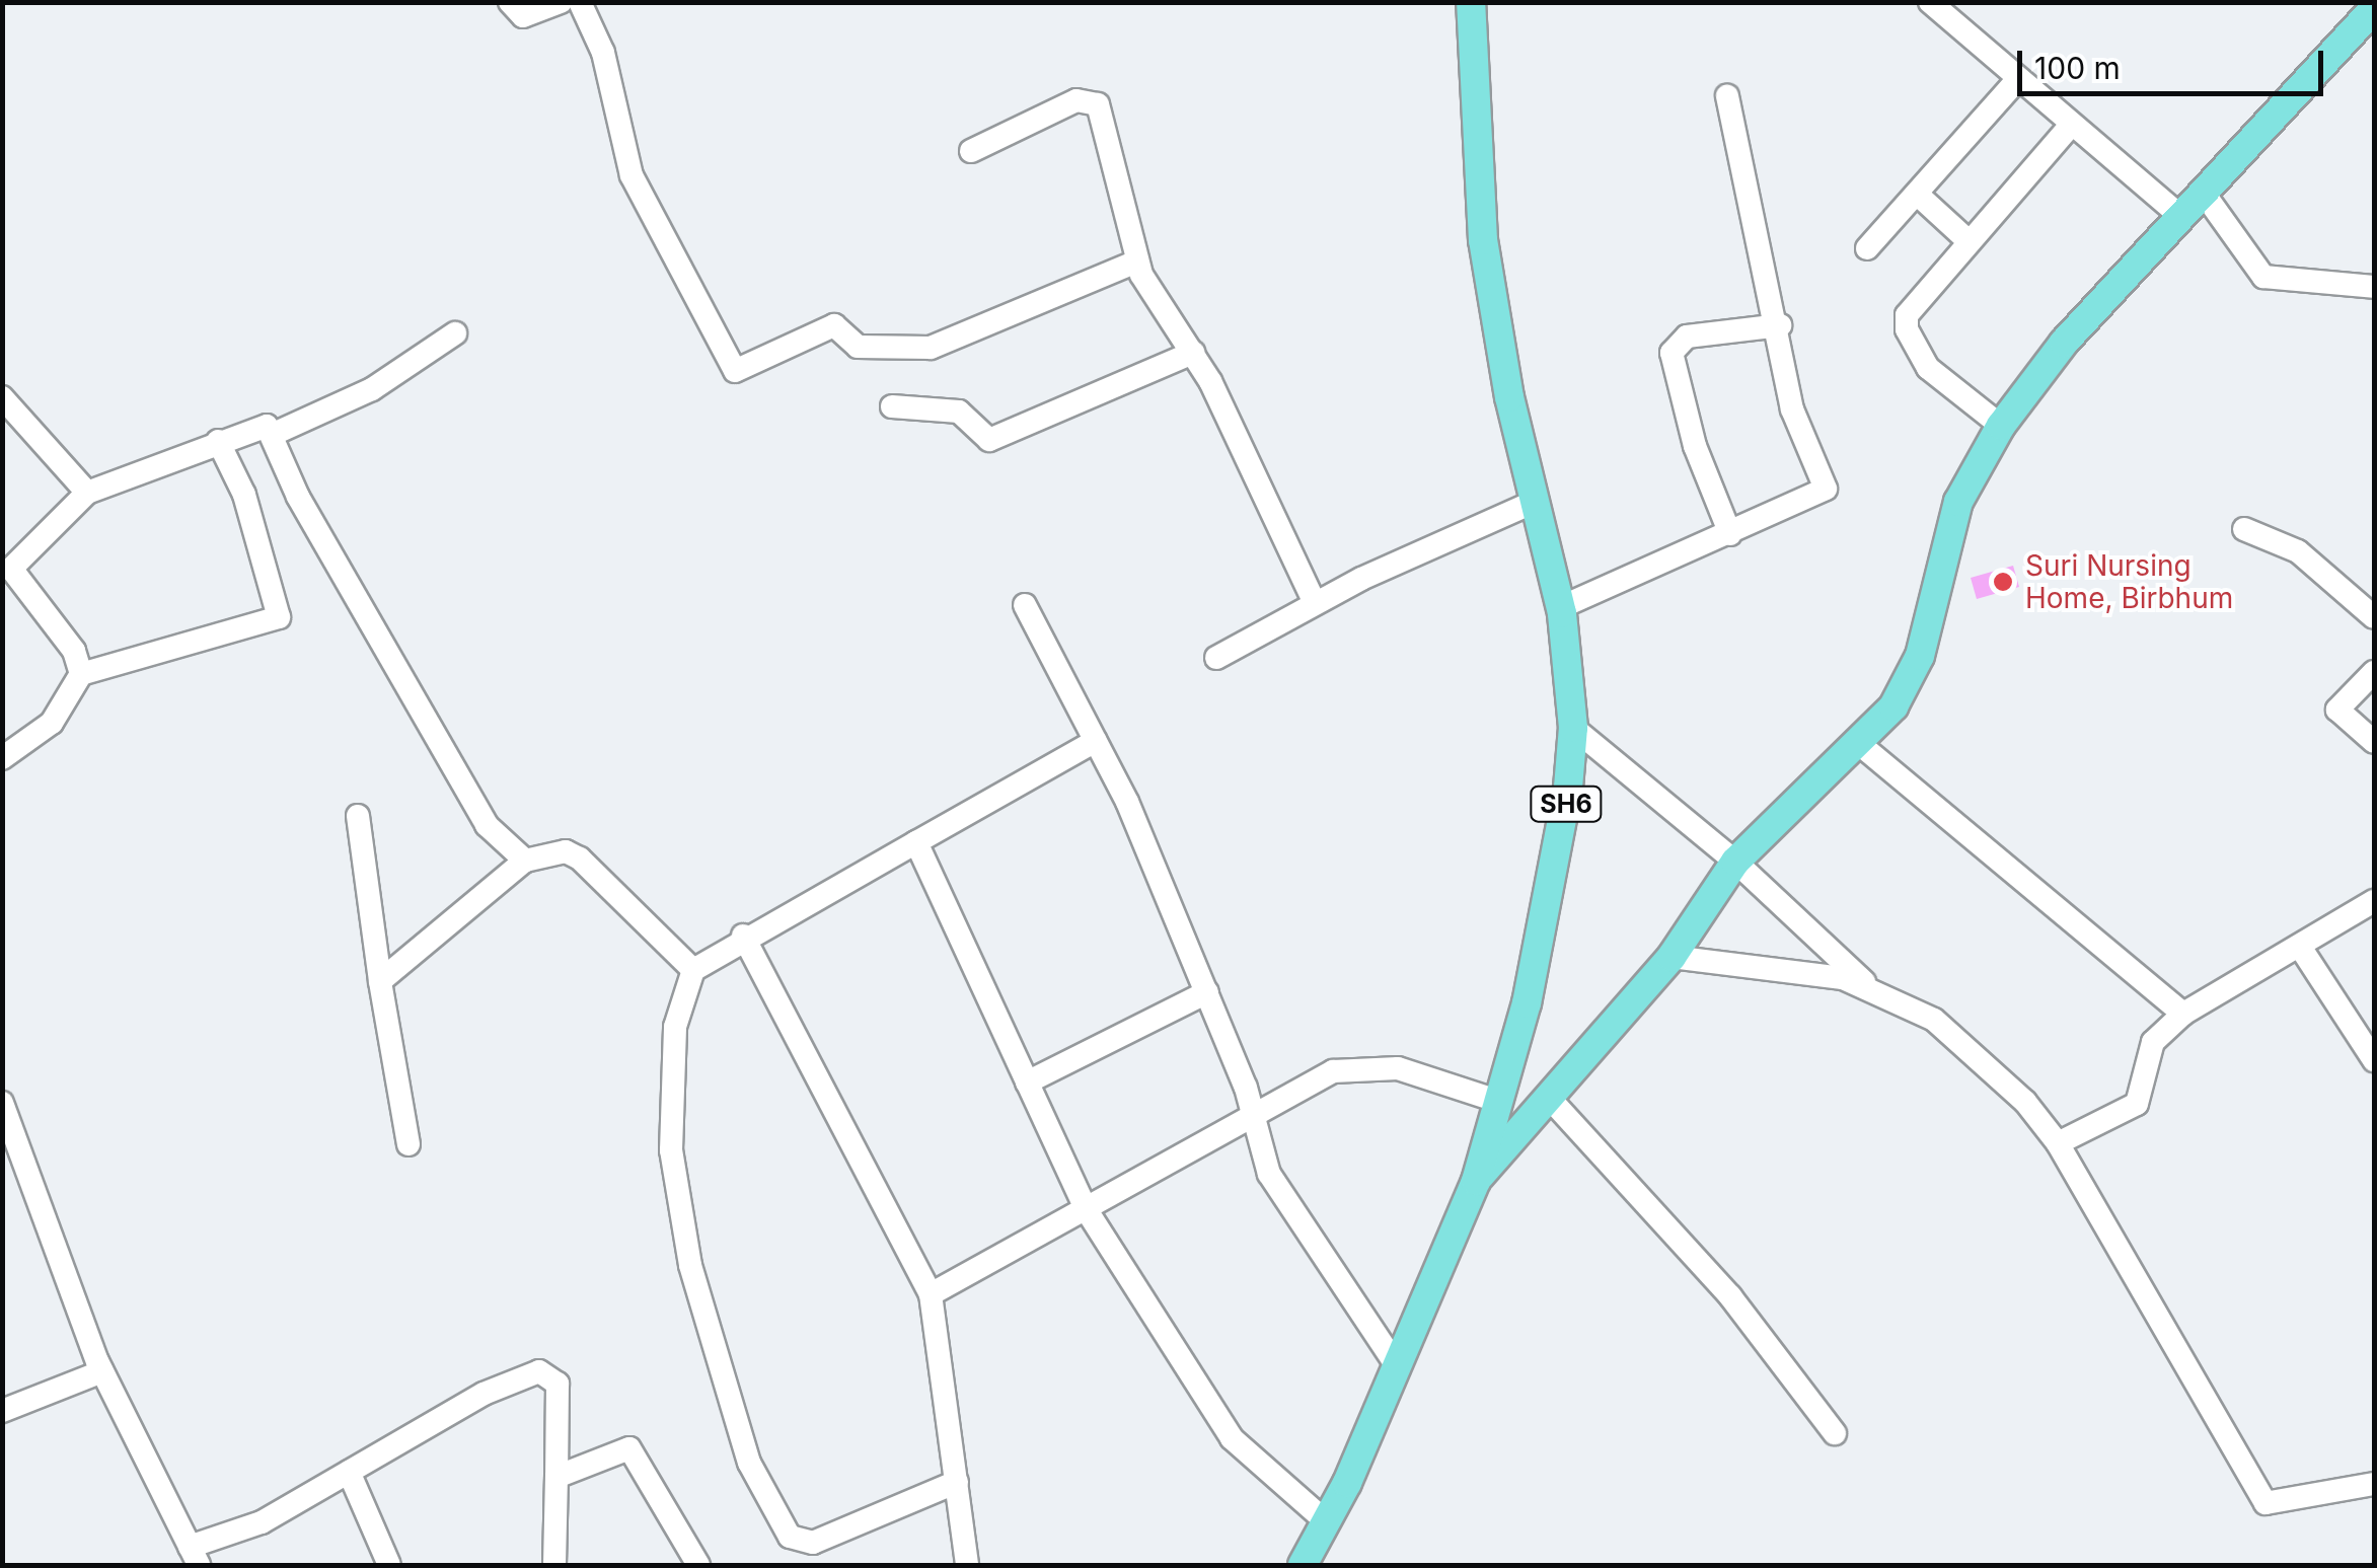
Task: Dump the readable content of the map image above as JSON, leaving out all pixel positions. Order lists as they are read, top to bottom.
{
  "streets": {
    "main road": ["SH6"]
  },
  "places": ["Suri Nursing Home, Birbhum"],
  "scale_bar": "100 m"
}
